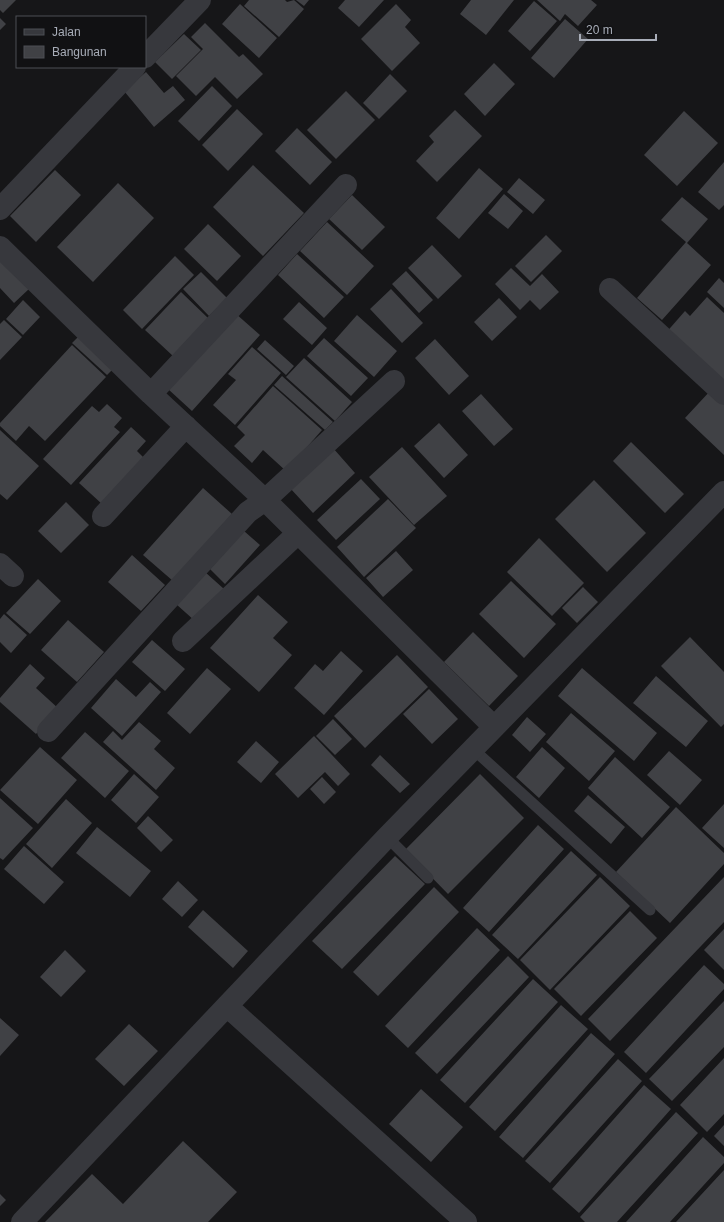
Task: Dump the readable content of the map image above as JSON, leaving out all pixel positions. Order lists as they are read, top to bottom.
{
  "legend": ["Jalan", "Bangunan"],
  "scale_bar": "20 m"
}
